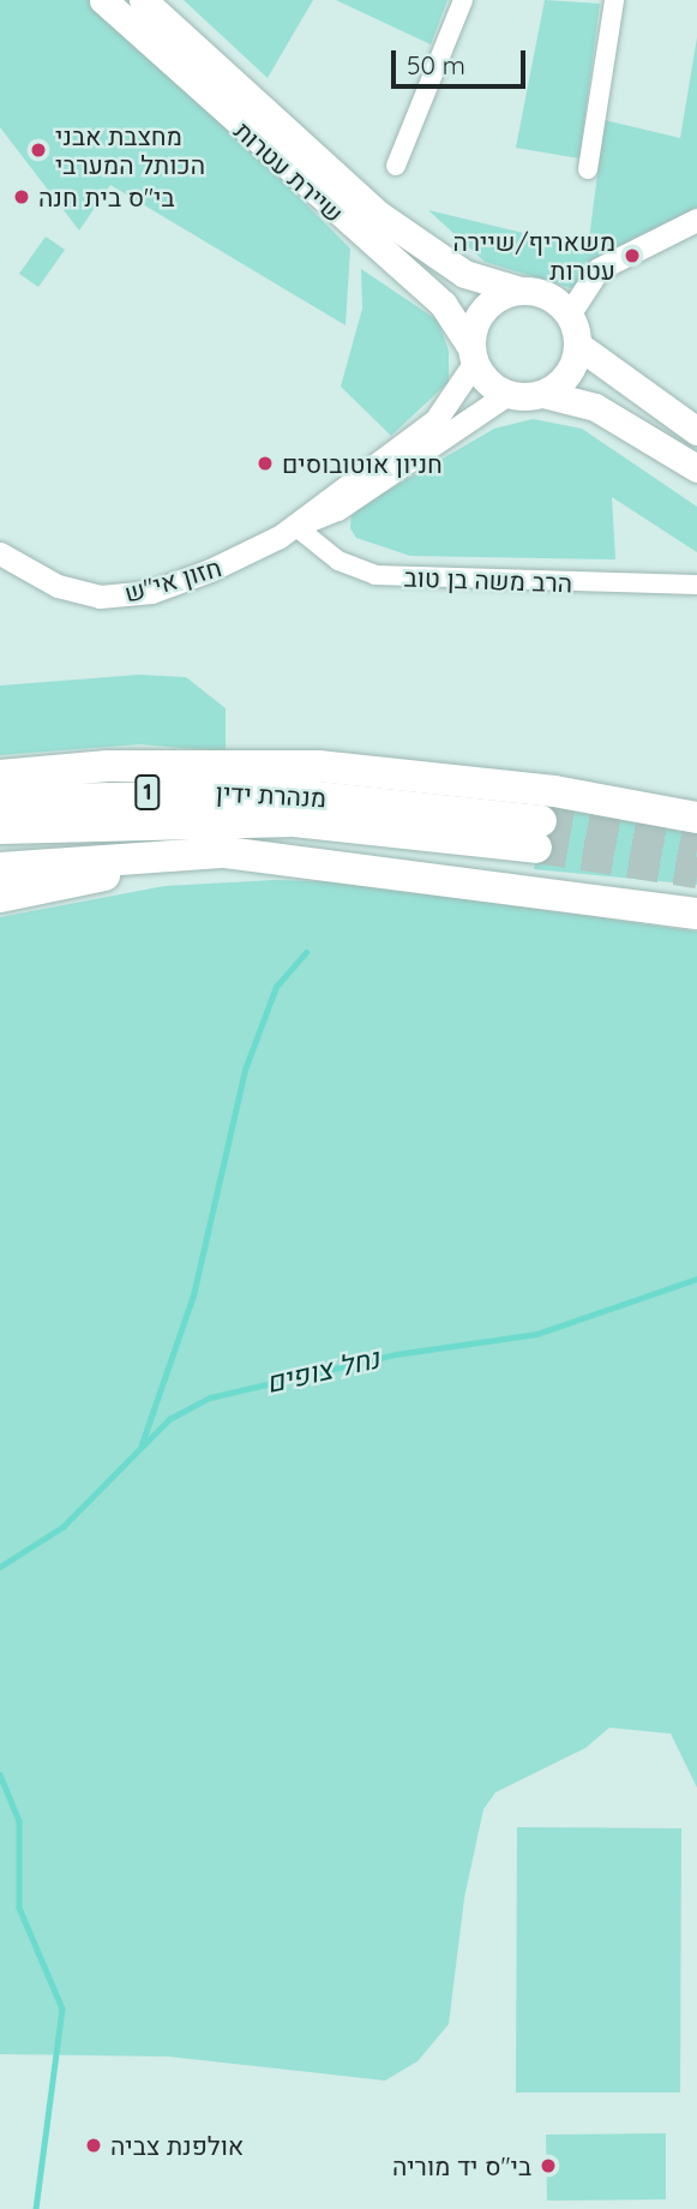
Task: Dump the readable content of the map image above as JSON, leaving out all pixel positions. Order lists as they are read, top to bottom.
{
  "streets": {
    "highway": ["1", "מנהרת ידין"],
    "main road": ["שיירת עטרות"],
    "street": ["חזון אי\"ש", "הרב משה בן טוב"]
  },
  "crossings": [
    ["שיירת עטרות", "חזון אי\"ש"],
    ["חזון אי\"ש", "הרב משה בן טוב"]
  ],
  "water": ["נחל צופים"],
  "places": [
    "מחצבת אבני הכותל המערבי",
    "בי\"ס בית חנה",
    "משאריף/שיירה עטרות",
    "חניון אוטובוסים",
    "אולפנת צביה",
    "בי\"ס יד מוריה"
  ],
  "scale_bar": "50 m"
}
